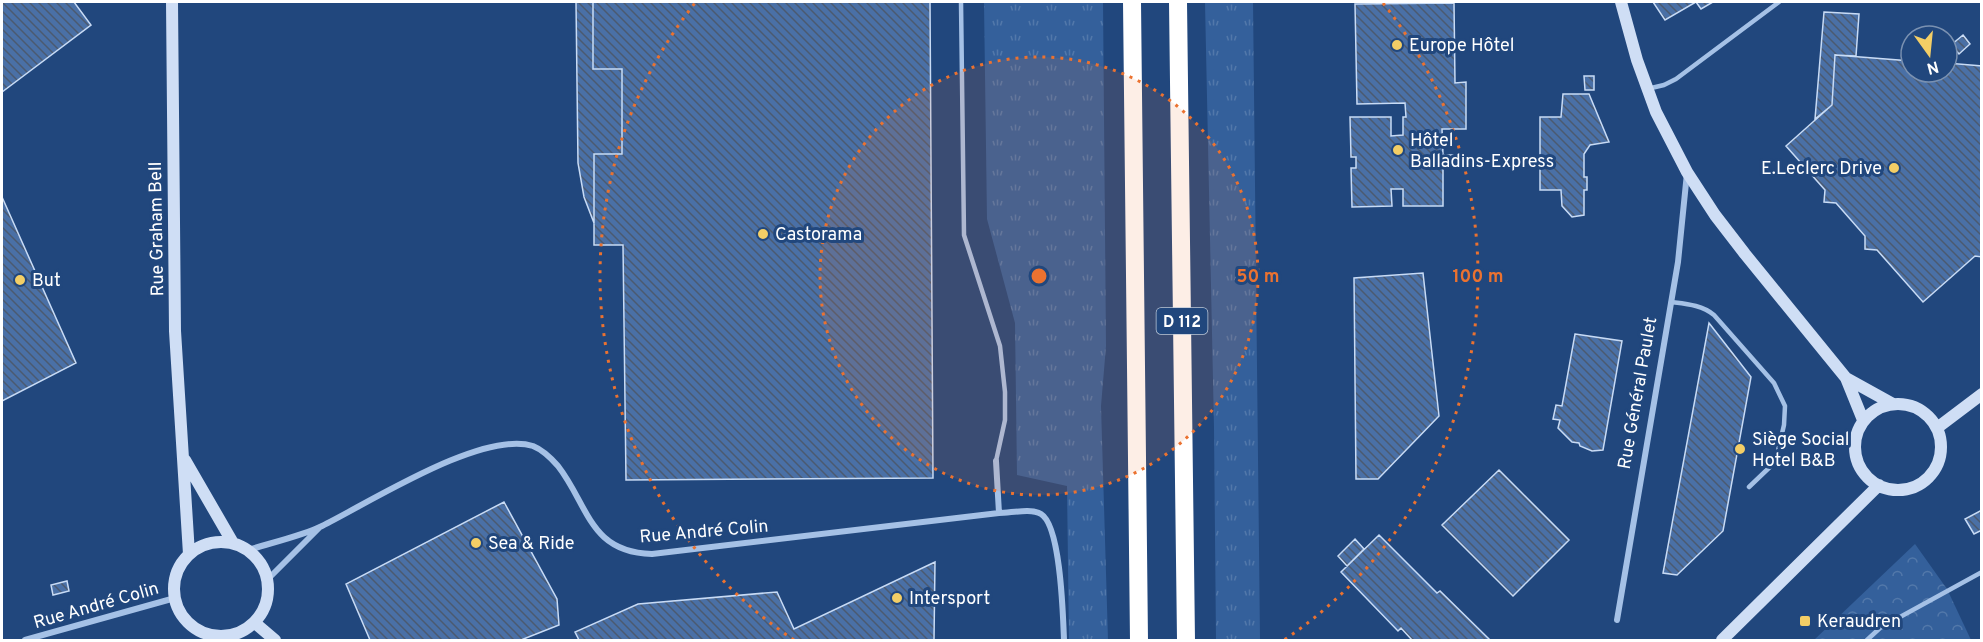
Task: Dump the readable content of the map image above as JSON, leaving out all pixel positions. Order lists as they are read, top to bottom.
{
  "streets": {
    "highway": ["D 112"],
    "street": ["Rue Graham Bell", "Rue Général Paulet", "Rue André Colin"]
  },
  "crossings": [
    ["Rue Graham Bell", "Rue André Colin"]
  ],
  "places": {
    "other": [
      "Europe Hôtel",
      "Hôtel Balladins-Express",
      "E.Leclerc Drive",
      "Castorama",
      "But",
      "Siège Social Hotel B&B",
      "Sea & Ride",
      "Intersport"
    ],
    "transit": ["Keraudren"]
  },
  "north": "bottom",
  "rings": ["50 m", "100 m"]
}
